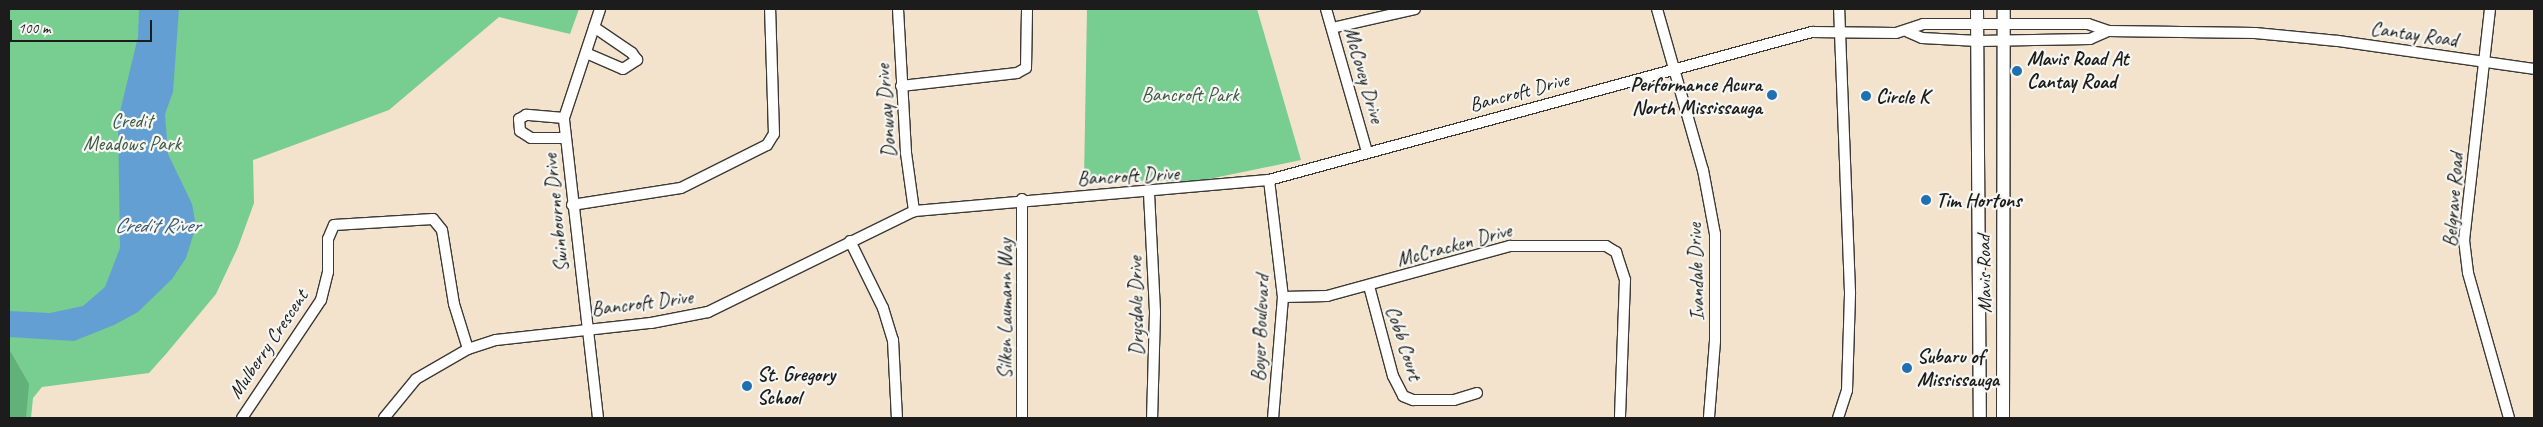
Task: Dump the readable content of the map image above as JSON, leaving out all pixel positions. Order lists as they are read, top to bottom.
{
  "streets": {
    "main road": ["Mavis Road"],
    "street": [
      "Cantay Road",
      "McCovey Drive",
      "Bancroft Drive",
      "Donway Drive",
      "Belgrave Road",
      "Swinbourne Drive",
      "McCracken Drive",
      "Ivandale Drive",
      "Drysdale Drive",
      "Silken Laumann Way",
      "Boyer Boulevard",
      "Cobb Court",
      "Mulberry Crescent"
    ]
  },
  "crossings": [
    ["Cantay Road", "Bancroft Drive"],
    ["Cantay Road", "Belgrave Road"],
    ["Cantay Road", "Mavis Road"],
    ["McCovey Drive", "Bancroft Drive"],
    ["Bancroft Drive", "Donway Drive"],
    ["Bancroft Drive", "Swinbourne Drive"],
    ["Bancroft Drive", "Ivandale Drive"],
    ["Bancroft Drive", "Mavis Road"],
    ["Bancroft Drive", "Drysdale Drive"],
    ["Bancroft Drive", "Silken Laumann Way"],
    ["Bancroft Drive", "Boyer Boulevard"],
    ["Bancroft Drive", "Mulberry Crescent"],
    ["McCracken Drive", "Boyer Boulevard"],
    ["McCracken Drive", "Cobb Court"]
  ],
  "water": ["Credit River"],
  "parks": ["Bancroft Park", "Credit Meadows Park"],
  "places": [
    "Mavis Road At Cantay Road",
    "Performance Acura North Mississauga",
    "Circle K",
    "Tim Hortons",
    "Subaru of Mississauga",
    "St. Gregory School"
  ],
  "scale_bar": "100 m"
}
